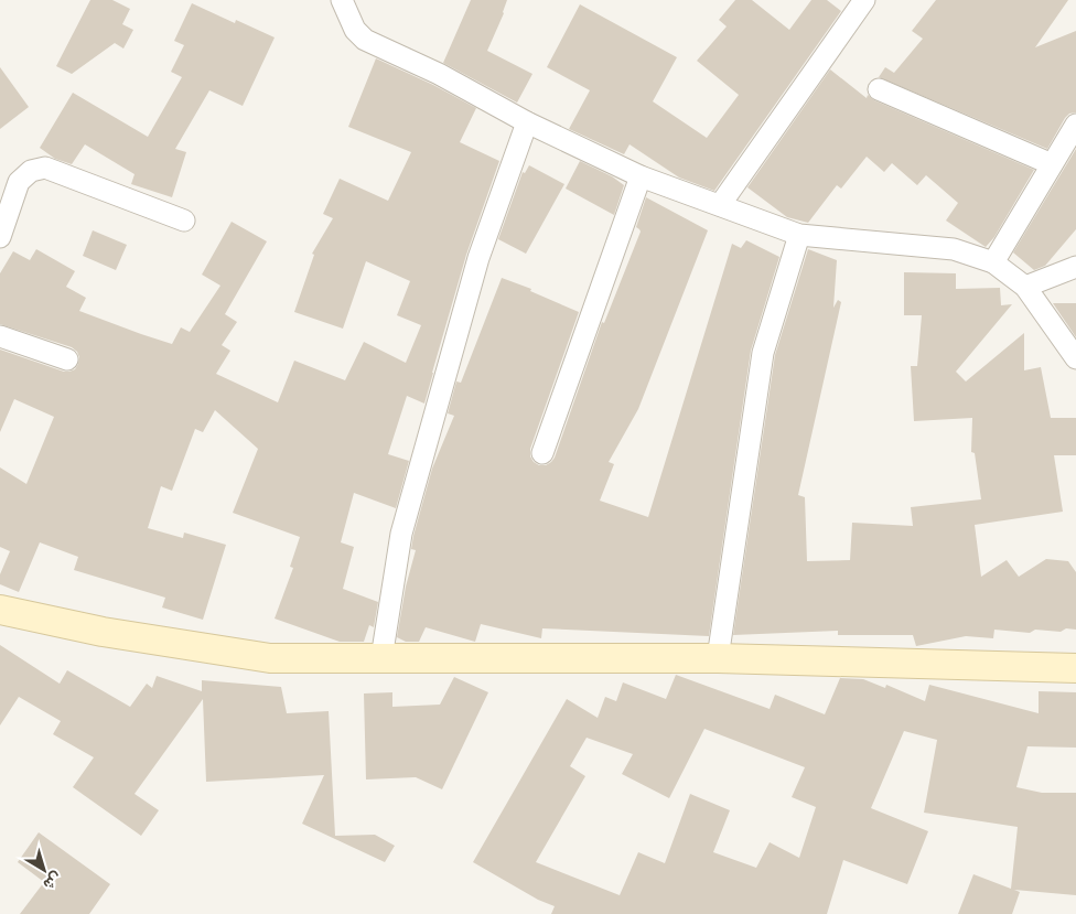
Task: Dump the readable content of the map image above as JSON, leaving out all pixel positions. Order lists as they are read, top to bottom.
{
  "north": "bottom right"
}
